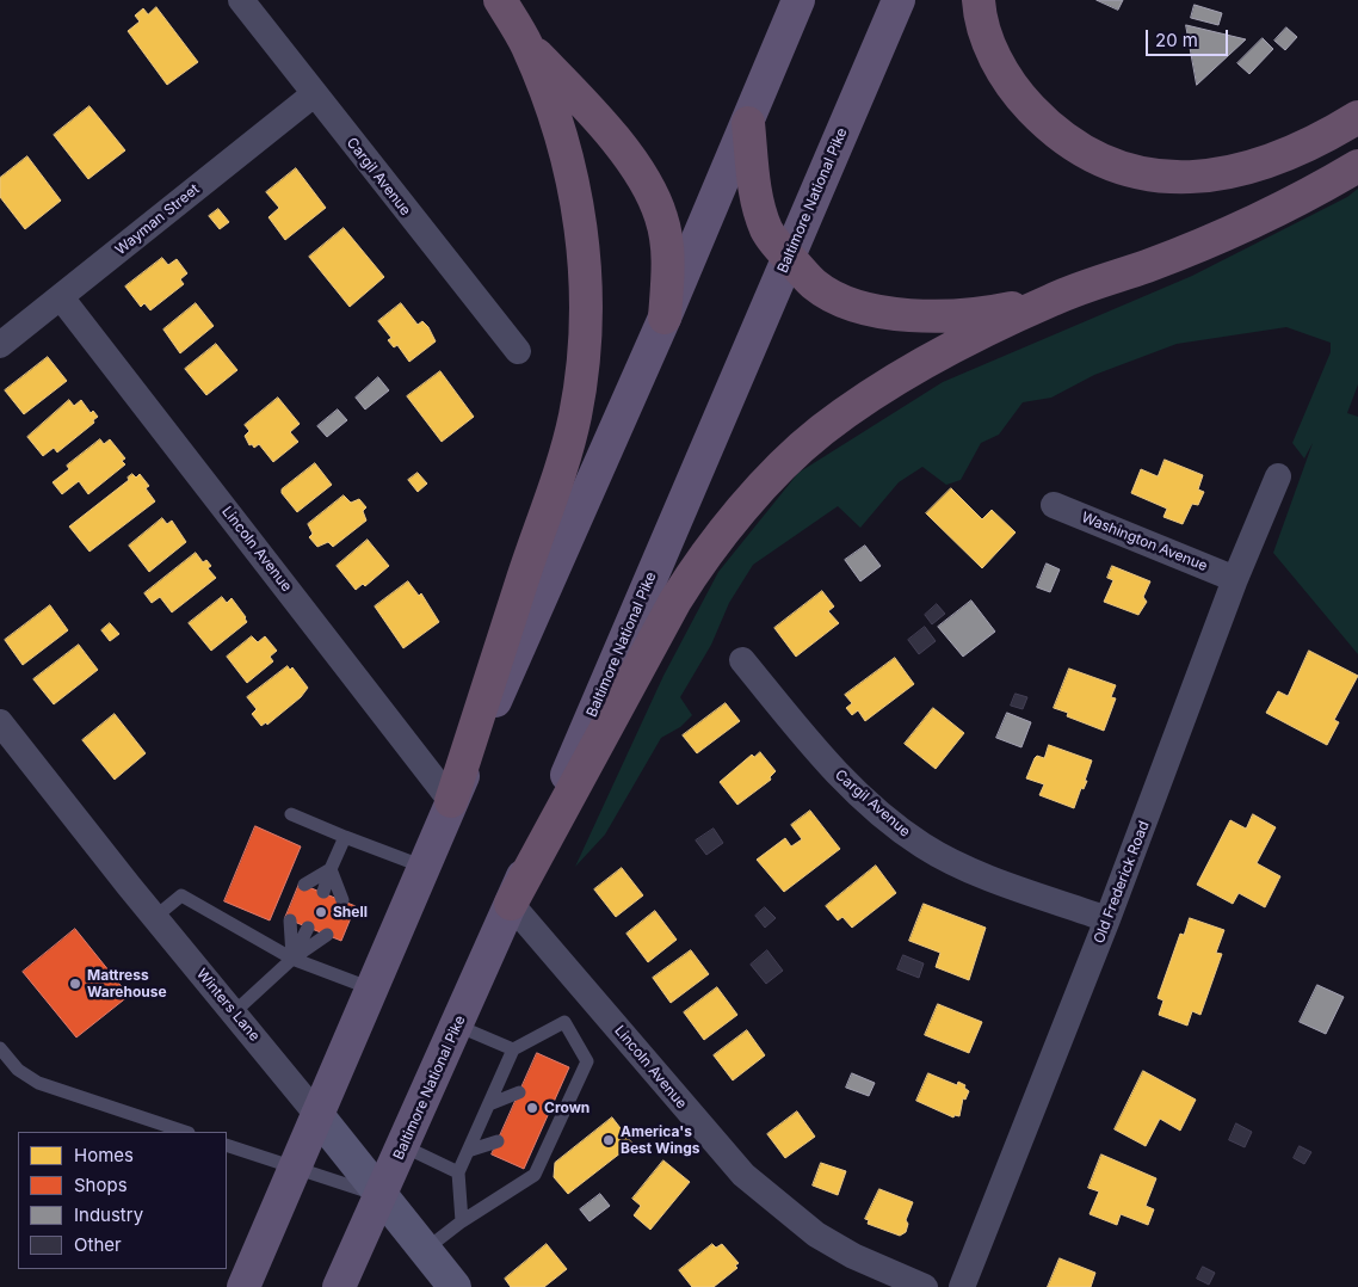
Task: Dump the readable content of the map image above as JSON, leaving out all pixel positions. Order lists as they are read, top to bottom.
{
  "streets": {
    "main road": ["Baltimore National Pike"],
    "street": [
      "Cargil Avenue",
      "Wayman Street",
      "Washington Avenue",
      "Lincoln Avenue",
      "Old Frederick Road",
      "Winters Lane"
    ]
  },
  "crossings": [
    ["Cargil Avenue", "Wayman Street"],
    ["Cargil Avenue", "Old Frederick Road"],
    ["Baltimore National Pike", "Lincoln Avenue"],
    ["Baltimore National Pike", "Winters Lane"],
    ["Wayman Street", "Lincoln Avenue"],
    ["Washington Avenue", "Old Frederick Road"]
  ],
  "places": [
    "Shell",
    "Mattress Warehouse",
    "Crown",
    "America's Best Wings"
  ],
  "legend": [
    "Homes",
    "Shops",
    "Industry",
    "Other"
  ],
  "scale_bar": "20 m"
}
